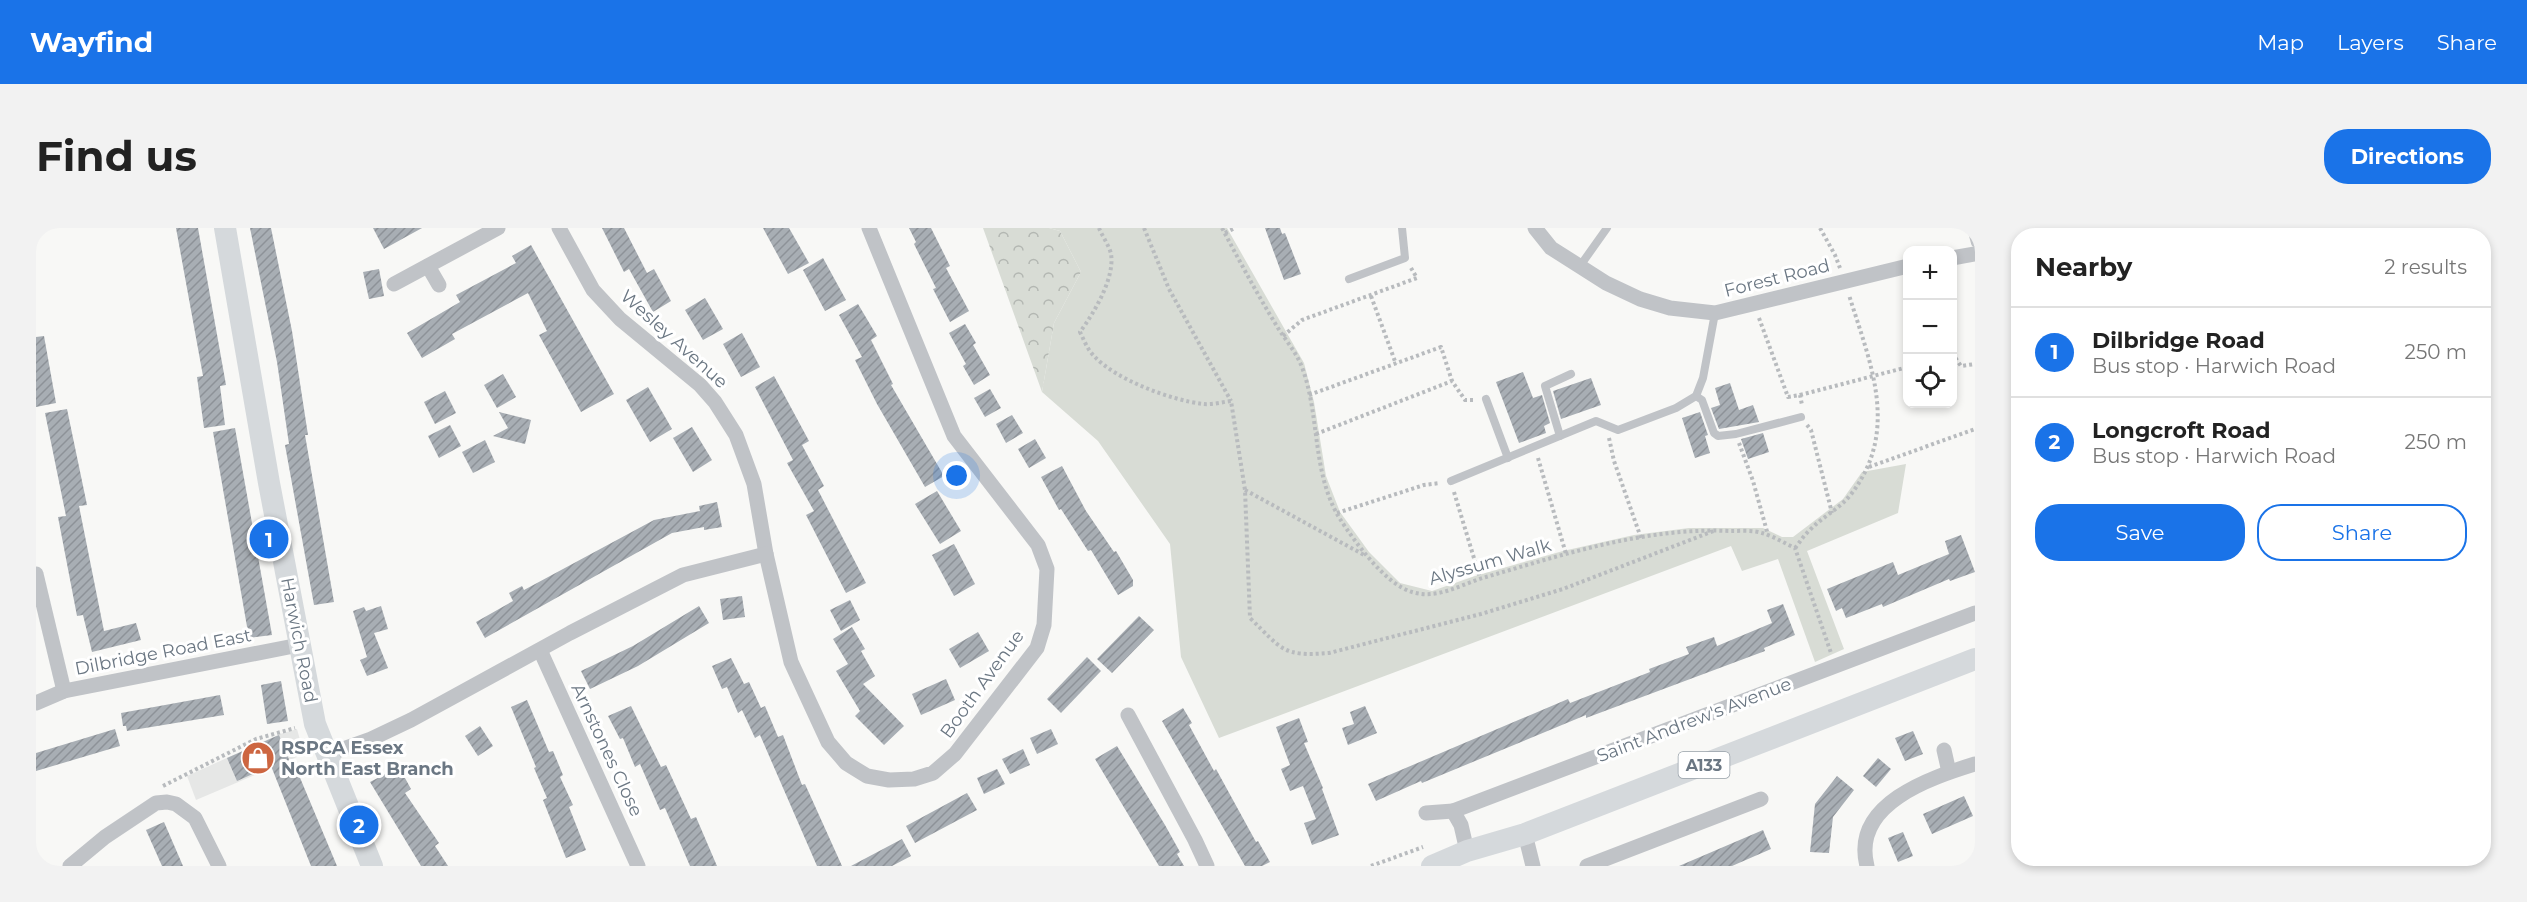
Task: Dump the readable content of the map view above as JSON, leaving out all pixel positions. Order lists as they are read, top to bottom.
{
  "streets": {
    "main road": ["Harwich Road", "A133"],
    "street": [
      "Forest Road",
      "Wesley Avenue",
      "Dilbridge Road East",
      "Booth Avenue",
      "Saint Andrew's Avenue",
      "Arnstones Close"
    ],
    "path": ["Alyssum Walk"]
  },
  "crossings": [
    ["Wesley Avenue", "Booth Avenue"],
    ["Harwich Road", "Dilbridge Road East"]
  ],
  "places": {
    "shop": ["RSPCA Essex North East Branch"]
  },
  "page": {
    "header": "Wayfind",
    "nav": ["Map", "Layers", "Share"],
    "buttons": [
      "Directions",
      ["Save", "Share"]
    ],
    "title": "Find us",
    "heading": ["Nearby", "2 results"],
    "map_buttons": ["+", "−"],
    "list": [
      {
        "mark": "1",
        "name": "Dilbridge Road",
        "note": "Bus stop · Harwich Road",
        "value": "250 m"
      },
      {
        "mark": "2",
        "name": "Longcroft Road",
        "note": "Bus stop · Harwich Road",
        "value": "250 m"
      }
    ],
    "pins": ["1", "2"]
  }
}
